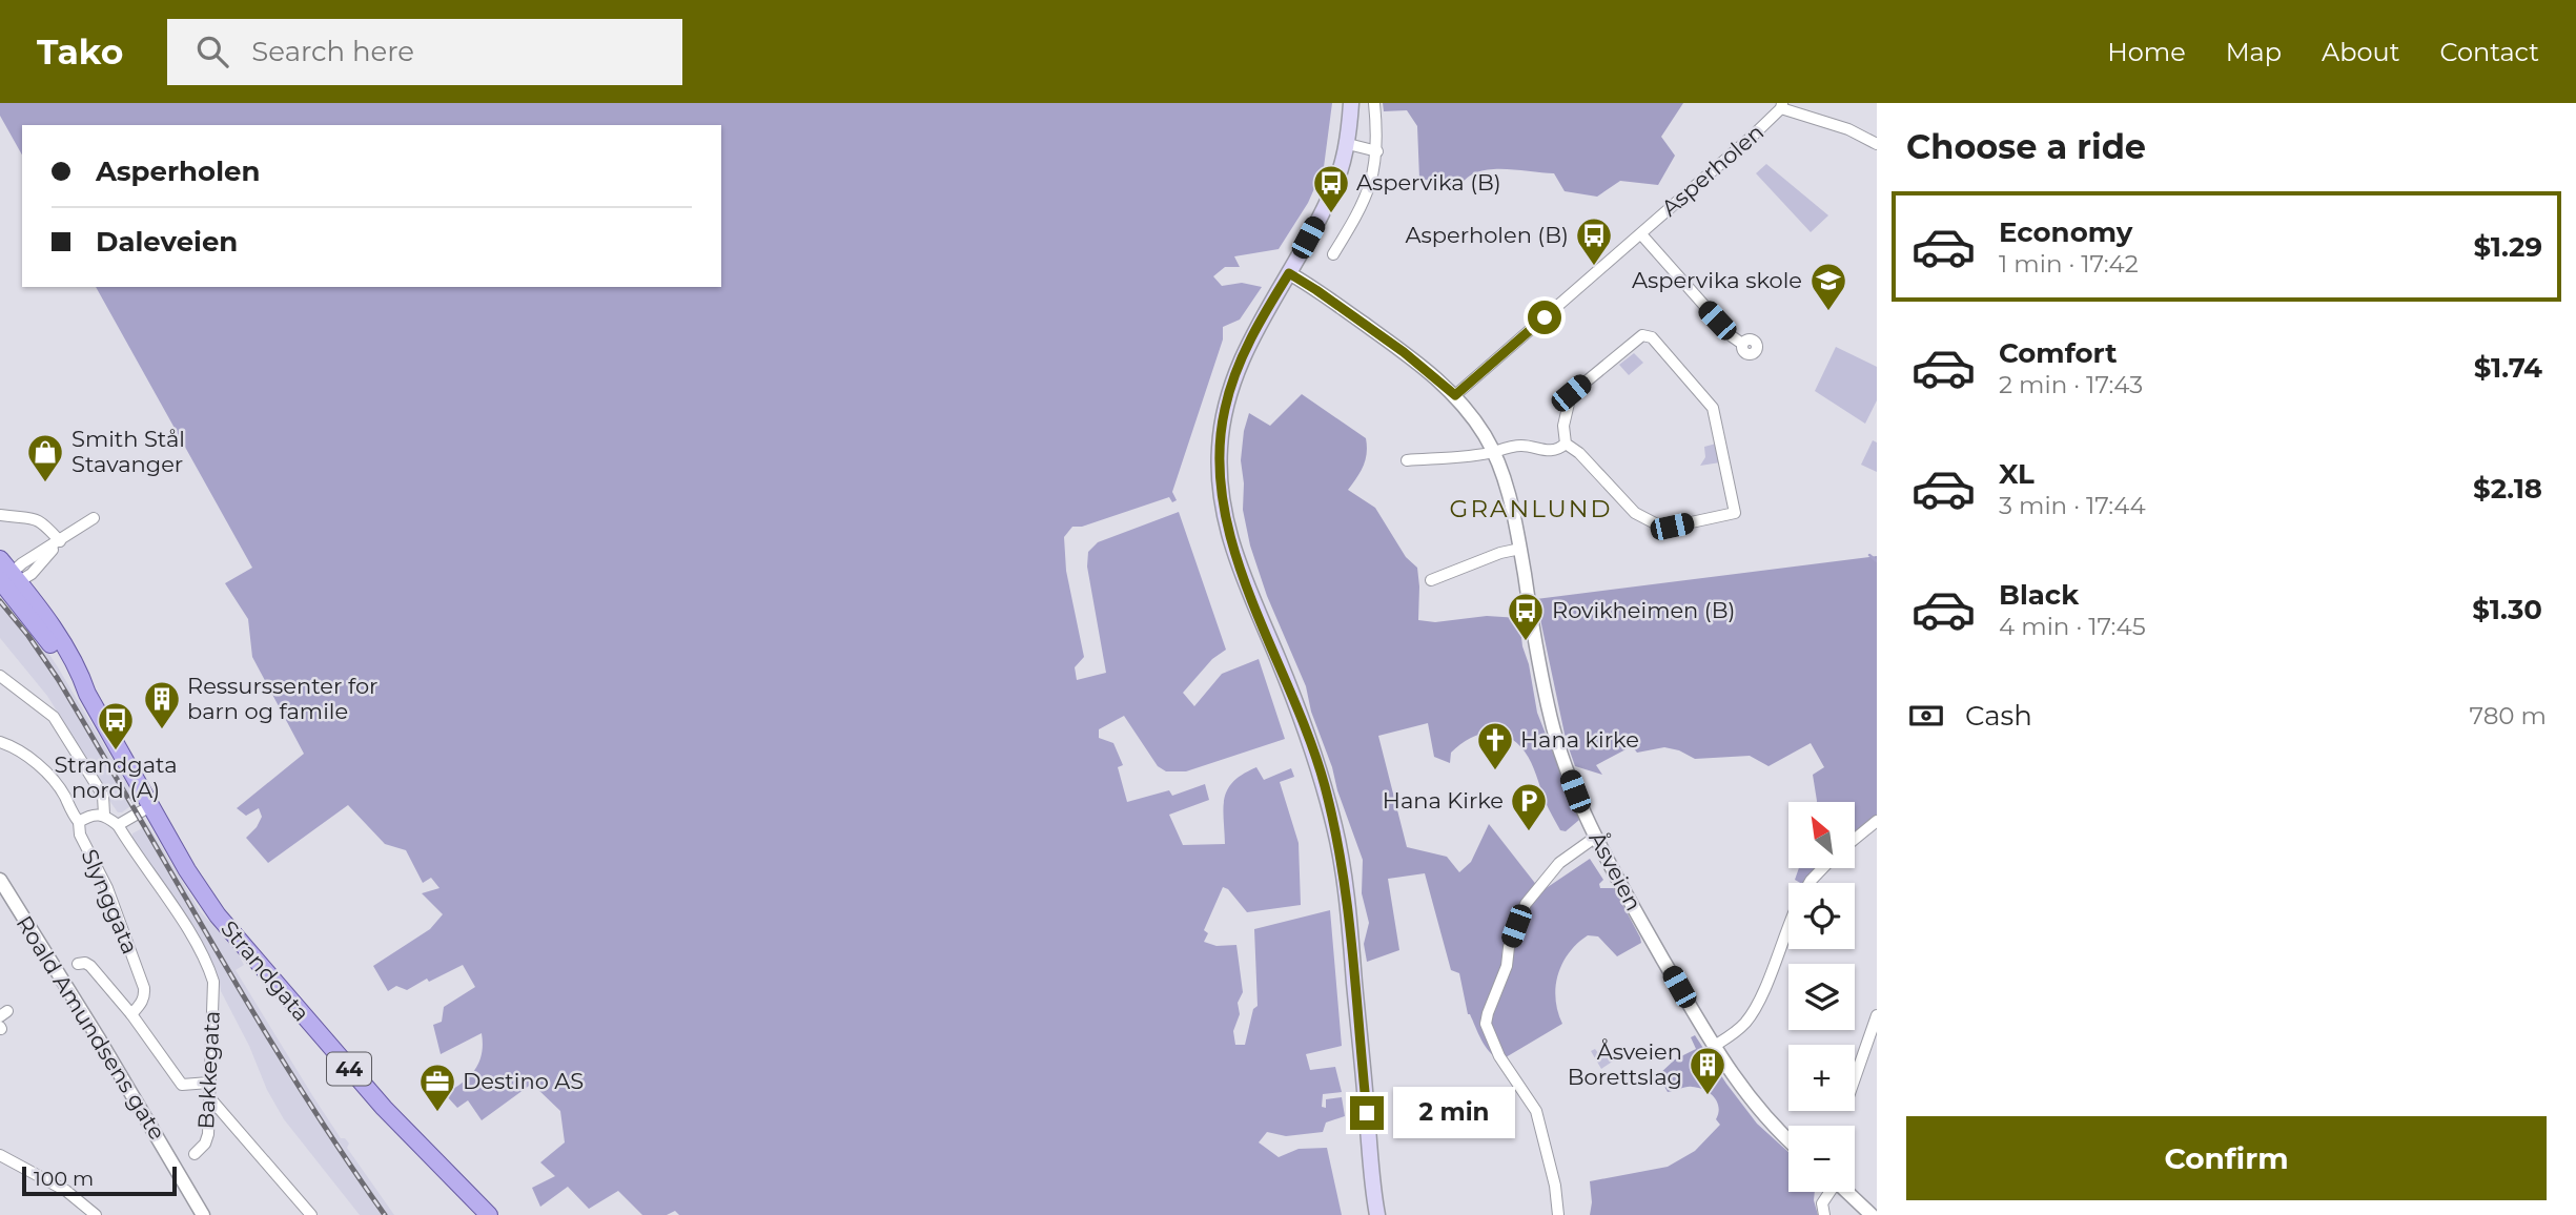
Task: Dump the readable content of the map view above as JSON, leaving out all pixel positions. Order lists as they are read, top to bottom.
{
  "streets": {
    "main road": ["Strandgata", "44"],
    "street": [
      "Asperholen",
      "Åsveien",
      "Slynggata",
      "Roald Amundsens gate",
      "Bakkegata"
    ]
  },
  "crossings": [
    ["Asperholen", "Åsveien"],
    ["Slynggata", "Strandgata"],
    ["Slynggata", "Bakkegata"]
  ],
  "districts": ["GRANLUND"],
  "places": {
    "bus stop": [
      "Aspervika (B)",
      "Asperholen (B)",
      "Rovikheimen (B)",
      "Strandgata nord (A)"
    ],
    "school or university": ["Aspervika skole"],
    "shop": ["Smith Stål Stavanger"],
    "building": ["Ressurssenter for barn og famile", "Åsveien Borettslag"],
    "church": ["Hana kirke"],
    "parking": ["Hana Kirke"],
    "office": ["Destino AS"]
  },
  "scale_bar": "100 m",
  "north": "top left",
  "page": {
    "header": "Tako",
    "search": "Search here",
    "nav": [
      "Home",
      "Map",
      "About",
      "Contact"
    ],
    "heading": "Choose a ride",
    "banner": ["Asperholen", "Daleveien"],
    "list": [
      {
        "name": "Economy",
        "note": "1 min · 17:42",
        "value": "$1.29"
      },
      {
        "name": "Comfort",
        "note": "2 min · 17:43",
        "value": "$1.74"
      },
      {
        "name": "XL",
        "note": "3 min · 17:44",
        "value": "$2.18"
      },
      {
        "name": "Black",
        "note": "4 min · 17:45",
        "value": "$1.30"
      }
    ],
    "pay": ["Cash", "780 m"],
    "map_buttons": ["+", "−"],
    "bubble": "2 min",
    "buttons": "Confirm",
    "scale": "100 m"
  }
}
